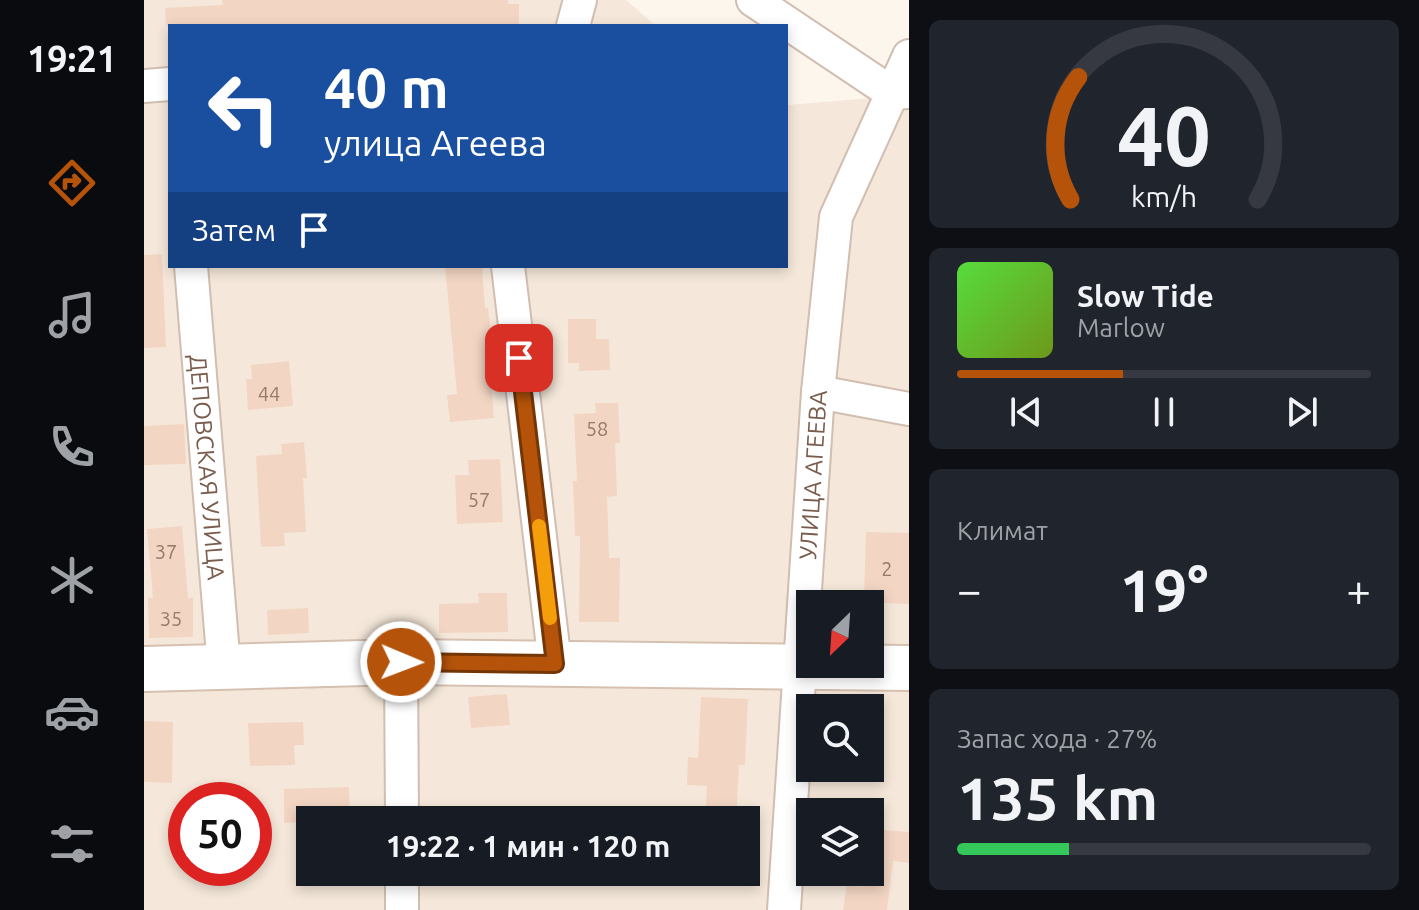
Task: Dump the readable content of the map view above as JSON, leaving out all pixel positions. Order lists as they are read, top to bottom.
{
  "streets": {
    "street": ["ДЕПОВСКАЯ УЛИЦА", "УЛИЦА АГЕЕВА"]
  },
  "house_numbers": [
    "44",
    "58",
    "57",
    "37",
    "2",
    "35"
  ],
  "north": "bottom left",
  "page": {
    "tabs": "19:21",
    "turn": ["40 m", "улица Агеева"],
    "then": "Затем",
    "song": ["Slow Tide", "Marlow"],
    "tile": [
      "Климат",
      ["Запас хода · 27%", "135 km"]
    ],
    "heat": ["−", "19°", "+"],
    "limit": "50",
    "trip": "19:22 · 1 мин · 120 m",
    "gauge": ["40", "km/h"]
  }
}
